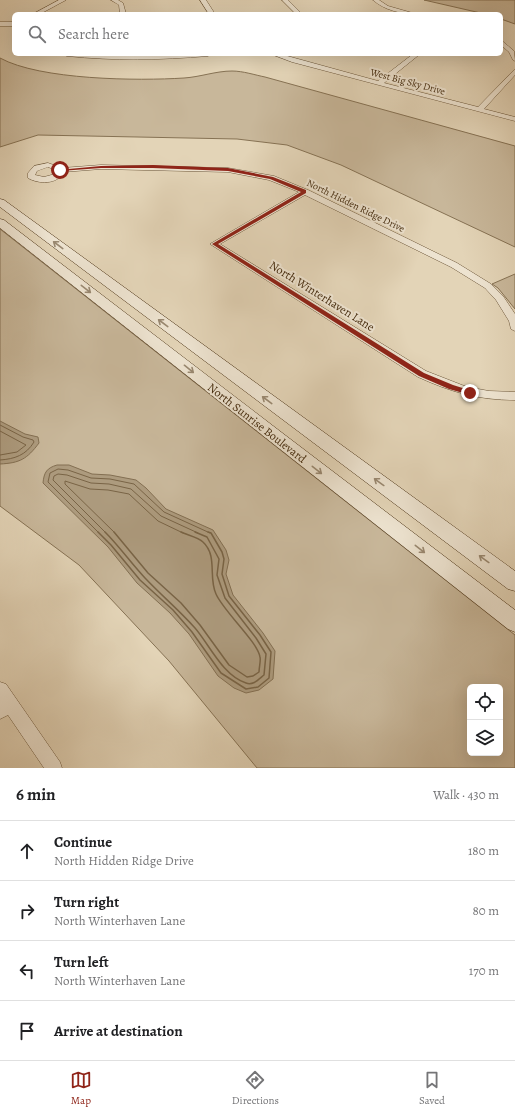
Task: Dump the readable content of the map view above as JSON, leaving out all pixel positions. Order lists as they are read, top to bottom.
{
  "streets": {
    "street": [
      "West Big Sky Drive",
      "North Hidden Ridge Drive",
      "North Winterhaven Lane",
      "North Sunrise Boulevard"
    ]
  },
  "crossings": [
    ["North Hidden Ridge Drive", "North Winterhaven Lane"]
  ],
  "page": {
    "search": "Search here",
    "heading": ["6 min", "Walk · 430 m"],
    "list": [
      ["Continue", "North Hidden Ridge Drive", "180 m"],
      ["Turn right", "North Winterhaven Lane", "80 m"],
      ["Turn left", "North Winterhaven Lane", "170 m"],
      "Arrive at destination"
    ],
    "nav": ["Map", "Directions", "Saved"]
  }
}
